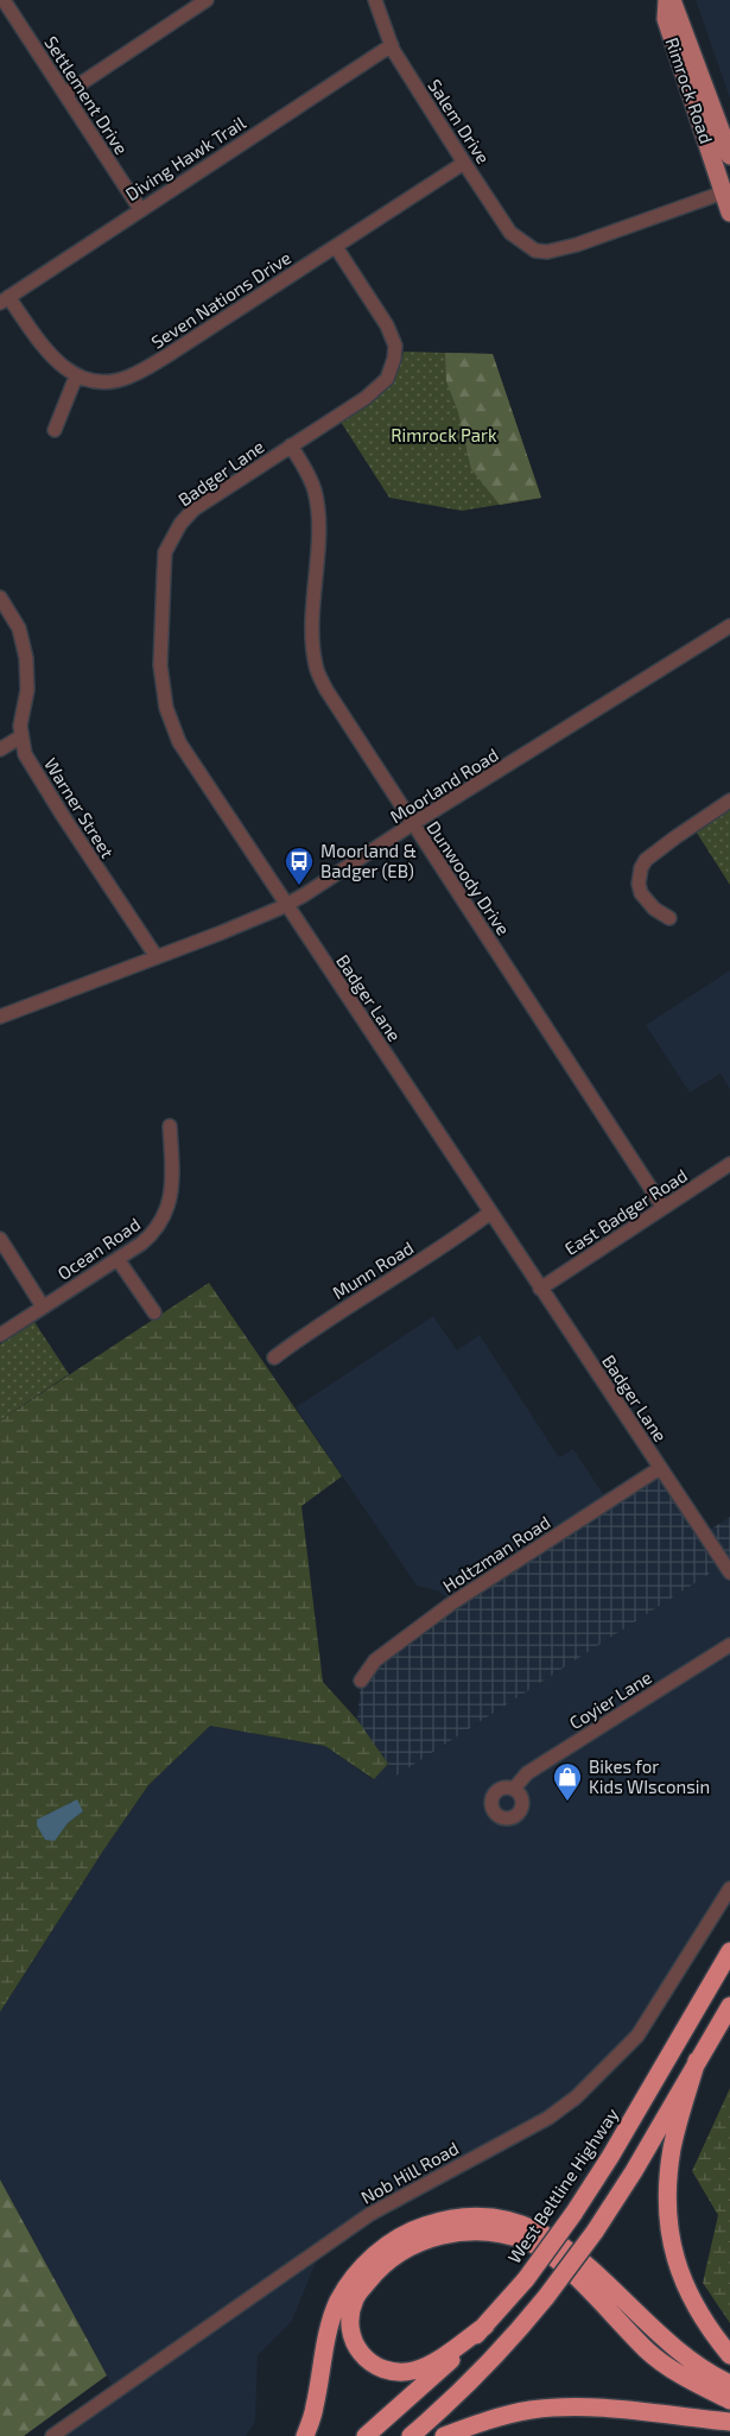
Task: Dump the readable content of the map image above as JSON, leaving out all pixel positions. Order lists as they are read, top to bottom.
{
  "streets": {
    "highway": ["West Beltline Highway"],
    "main road": ["Rimrock Road"],
    "street": [
      "Settlement Drive",
      "Salem Drive",
      "Diving Hawk Trail",
      "Seven Nations Drive",
      "Badger Lane",
      "Moorland Road",
      "Warner Street",
      "Dunwoody Drive",
      "East Badger Road",
      "Ocean Road",
      "Munn Road",
      "Holtzman Road",
      "Coyier Lane",
      "Nob Hill Road"
    ]
  },
  "crossings": [
    ["Rimrock Road", "Salem Drive"],
    ["Settlement Drive", "Diving Hawk Trail"],
    ["Salem Drive", "Diving Hawk Trail"],
    ["Salem Drive", "Seven Nations Drive"],
    ["Diving Hawk Trail", "Seven Nations Drive"],
    ["Seven Nations Drive", "Badger Lane"],
    ["Badger Lane", "Moorland Road"],
    ["Badger Lane", "Dunwoody Drive"],
    ["Badger Lane", "East Badger Road"],
    ["Badger Lane", "Munn Road"],
    ["Badger Lane", "Holtzman Road"],
    ["Moorland Road", "Warner Street"],
    ["Moorland Road", "Dunwoody Drive"],
    ["Dunwoody Drive", "East Badger Road"]
  ],
  "parks": ["Rimrock Park"],
  "places": {
    "bus stop": ["Moorland & Badger (EB)"],
    "shop": ["Bikes for Kids WIsconsin"]
  }
}
